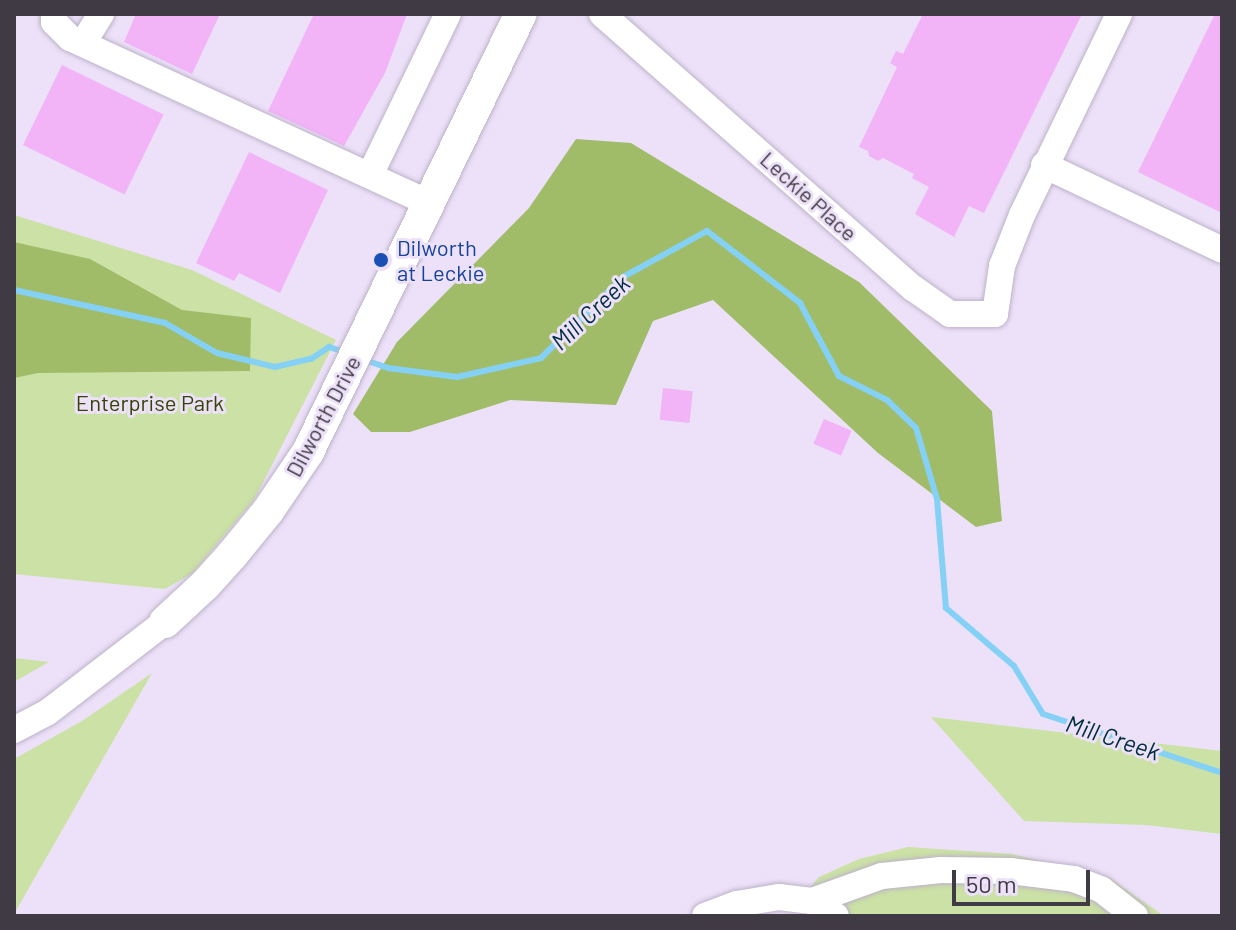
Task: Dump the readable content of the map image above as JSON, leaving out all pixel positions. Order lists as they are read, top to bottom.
{
  "streets": {
    "main road": ["Dilworth Drive"],
    "street": ["Leckie Place"]
  },
  "water": ["Mill Creek"],
  "parks": ["Enterprise Park"],
  "places": ["Dilworth at Leckie"],
  "scale_bar": "50 m"
}
